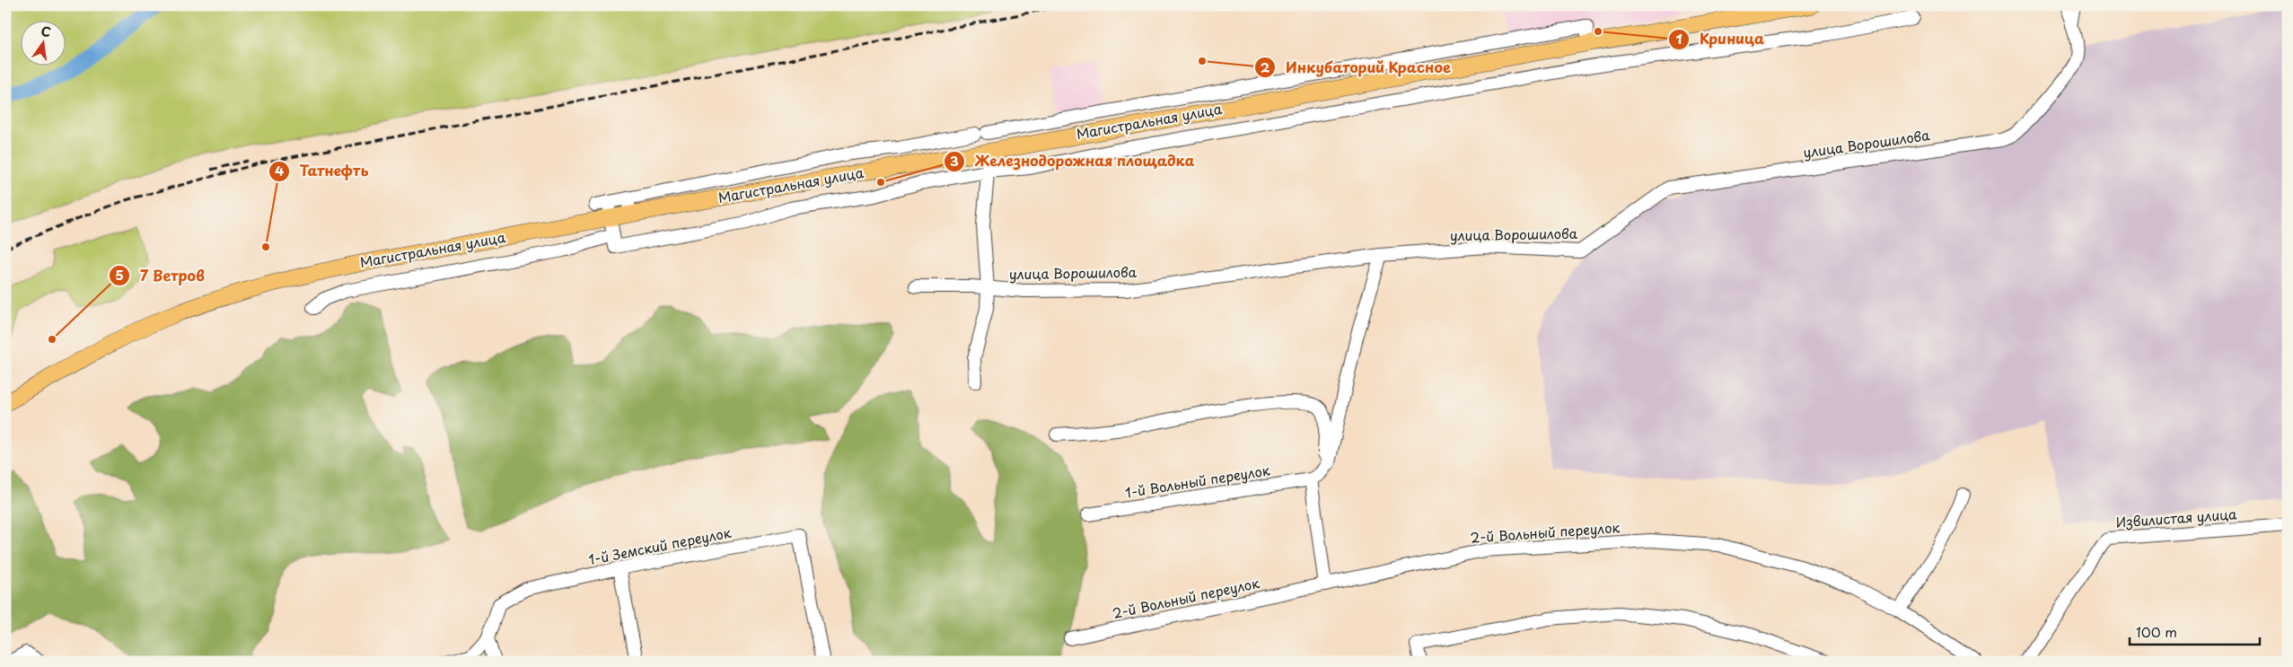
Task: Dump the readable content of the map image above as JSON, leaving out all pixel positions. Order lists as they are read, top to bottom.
{
  "streets": {
    "main road": ["Магистральная улица"],
    "street": [
      "улица Ворошилова",
      "1-й Вольный переулок",
      "Извилистая улица",
      "2-й Вольный переулок",
      "1-й Земский переулок"
    ]
  },
  "places": [
    "Криница",
    "Инкубаторий Красное",
    "Железнодорожная площадка",
    "Татнефть",
    "7 Ветров"
  ],
  "scale_bar": "100 m",
  "north": "top"
}
